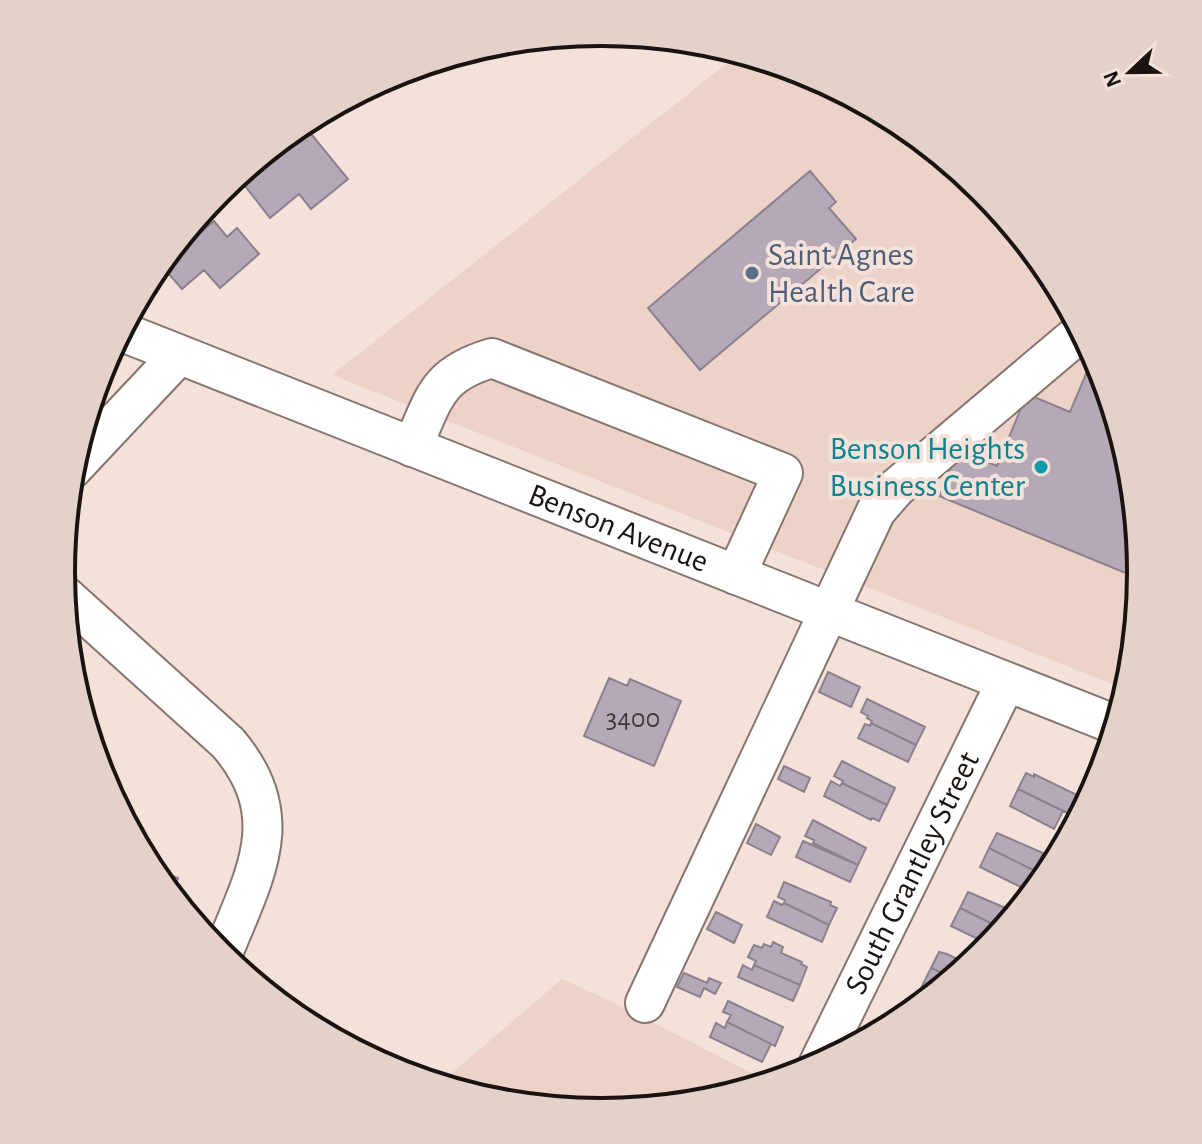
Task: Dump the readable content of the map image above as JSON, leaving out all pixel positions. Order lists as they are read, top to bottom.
{
  "streets": {
    "street": ["Benson Avenue", "South Grantley Street"]
  },
  "crossings": [
    ["Benson Avenue", "South Grantley Street"]
  ],
  "places": ["Saint Agnes Health Care", "Benson Heights Business Center"],
  "house_numbers": ["3400"],
  "north": "left"
}
